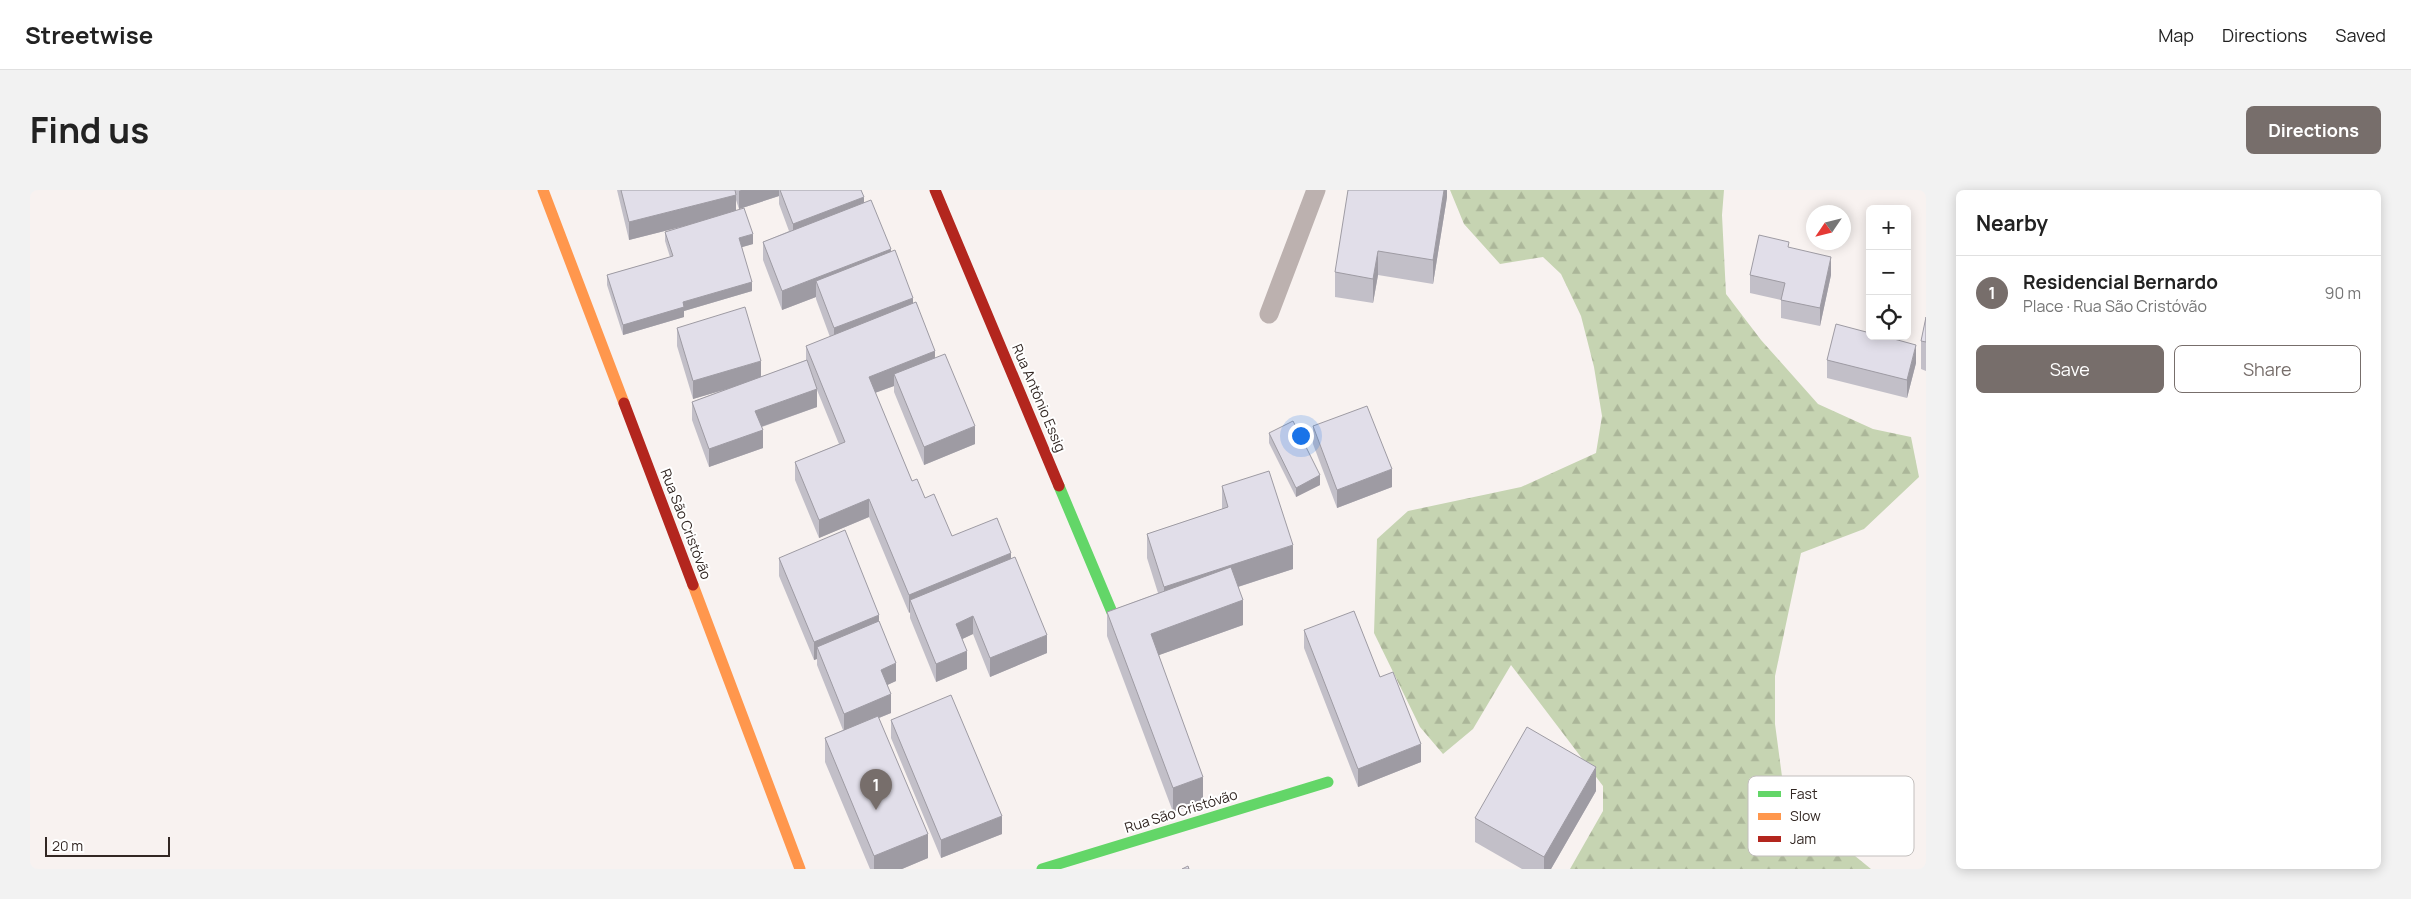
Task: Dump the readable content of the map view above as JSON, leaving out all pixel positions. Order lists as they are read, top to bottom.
{
  "streets": {
    "street": ["Rua Antônio Essig", "Rua São Cristóvão"]
  },
  "legend": ["Fast", "Slow", "Jam"],
  "scale_bar": "20 m",
  "north": "bottom left",
  "page": {
    "header": "Streetwise",
    "nav": ["Map", "Directions", "Saved"],
    "title": "Find us",
    "buttons": [
      "Directions",
      ["Save", "Share"]
    ],
    "heading": "Nearby",
    "map_buttons": ["+", "−"],
    "list": [
      {
        "mark": "1",
        "name": "Residencial Bernardo",
        "note": "Place · Rua São Cristóvão",
        "value": "90 m"
      }
    ],
    "pins": "1",
    "scale": "20 m"
  }
}
